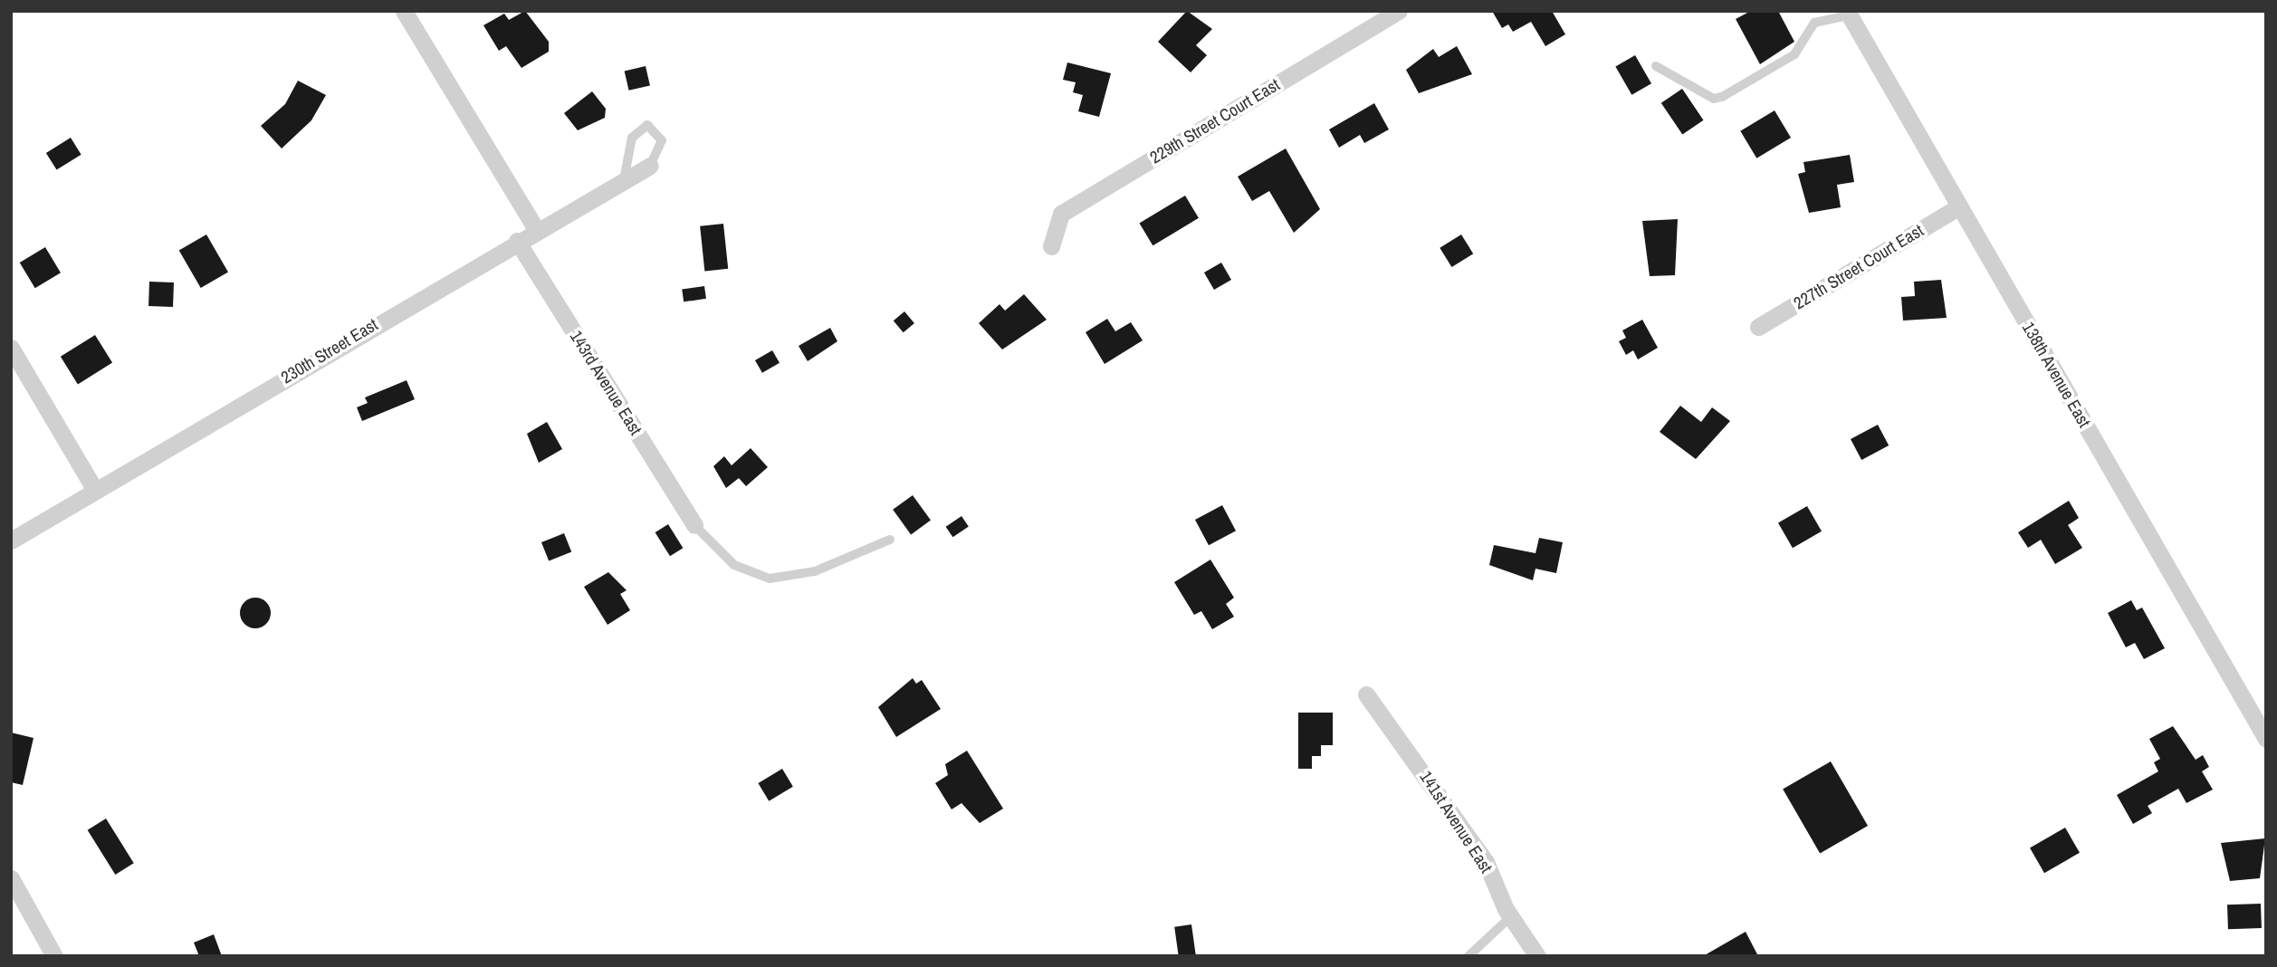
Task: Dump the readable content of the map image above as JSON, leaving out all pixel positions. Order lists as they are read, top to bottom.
{
  "streets": {
    "street": [
      "229th Street Court East",
      "227th Street Court East",
      "230th Street East",
      "138th Avenue East",
      "143rd Avenue East",
      "141st Avenue East"
    ]
  },
  "crossings": [
    ["227th Street Court East", "138th Avenue East"],
    ["230th Street East", "143rd Avenue East"]
  ]
}
